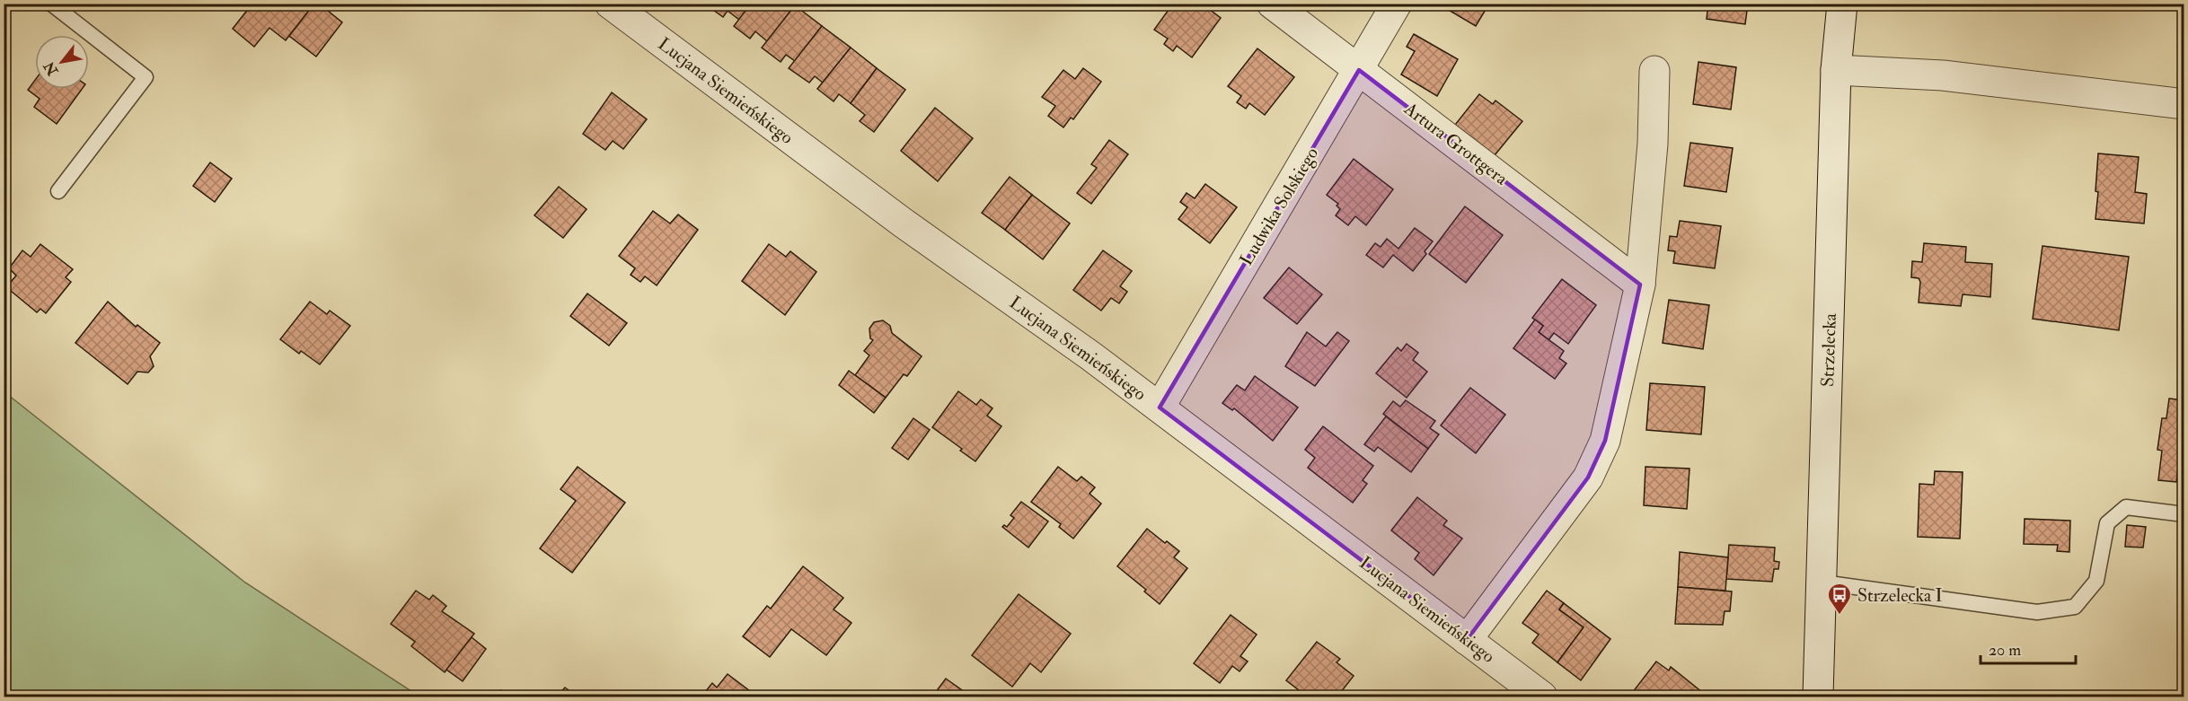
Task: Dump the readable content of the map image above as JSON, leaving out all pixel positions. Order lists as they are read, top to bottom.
{
  "streets": {
    "street": [
      "Lucjana Siemieńskiego",
      "Artura Grottgera",
      "Ludwika Solskiego",
      "Strzelecka"
    ]
  },
  "crossings": [
    ["Lucjana Siemieńskiego", "Ludwika Solskiego"],
    ["Artura Grottgera", "Ludwika Solskiego"]
  ],
  "places": {
    "bus stop": ["Strzelecka I"]
  },
  "scale_bar": "20 m",
  "north": "bottom left"
}
